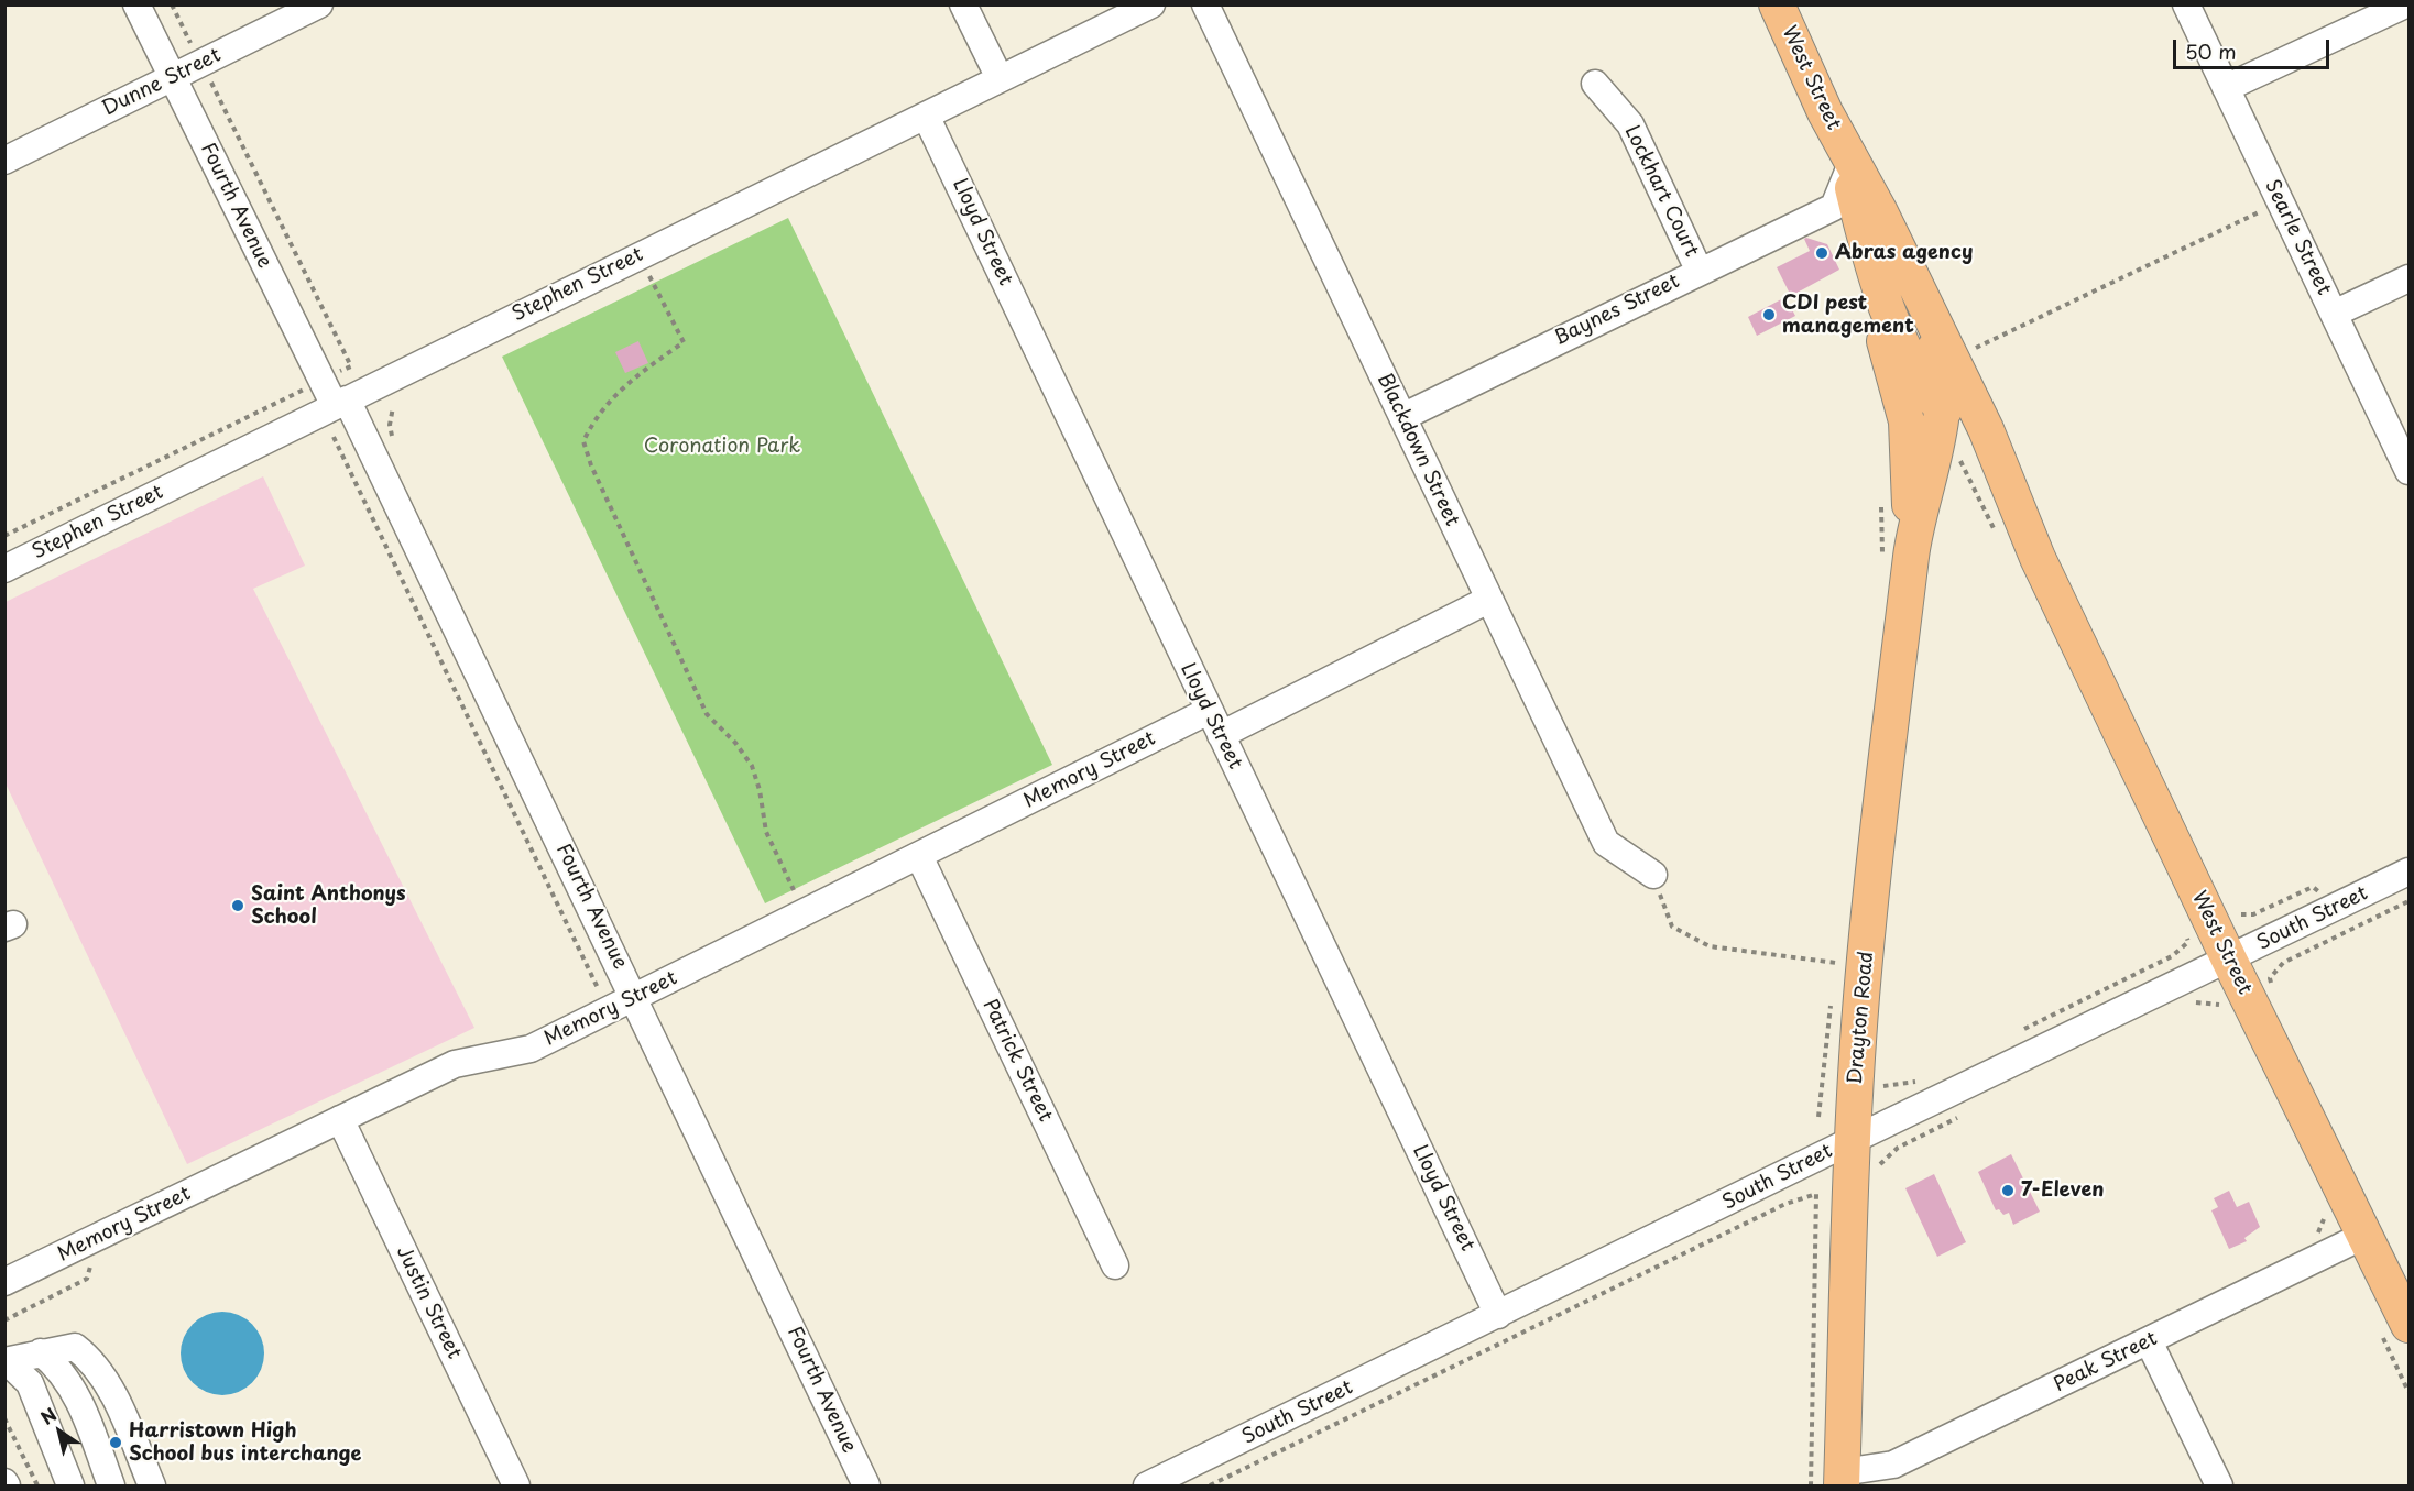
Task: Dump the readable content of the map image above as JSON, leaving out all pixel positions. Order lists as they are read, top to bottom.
{
  "streets": {
    "main road": ["West Street", "Drayton Road"],
    "street": [
      "Dunne Street",
      "Lockhart Court",
      "Fourth Avenue",
      "Lloyd Street",
      "Searle Street",
      "Stephen Street",
      "Baynes Street",
      "Blackdown Street",
      "Memory Street",
      "South Street",
      "Patrick Street",
      "Justin Street",
      "Peak Street"
    ]
  },
  "crossings": [
    ["West Street", "South Street"],
    ["West Street", "Peak Street"],
    ["Dunne Street", "Fourth Avenue"],
    ["Lockhart Court", "Baynes Street"],
    ["Fourth Avenue", "Stephen Street"],
    ["Fourth Avenue", "Memory Street"],
    ["Lloyd Street", "Stephen Street"],
    ["Lloyd Street", "Memory Street"],
    ["Lloyd Street", "South Street"],
    ["Baynes Street", "Blackdown Street"],
    ["Memory Street", "Patrick Street"],
    ["Memory Street", "Justin Street"],
    ["South Street", "Drayton Road"],
    ["Drayton Road", "Peak Street"]
  ],
  "parks": ["Coronation Park"],
  "places": [
    "Abras agency",
    "CDI pest management",
    "Saint Anthonys School",
    "7-Eleven",
    "Harristown High School bus interchange"
  ],
  "scale_bar": "50 m",
  "north": "top left"
}
